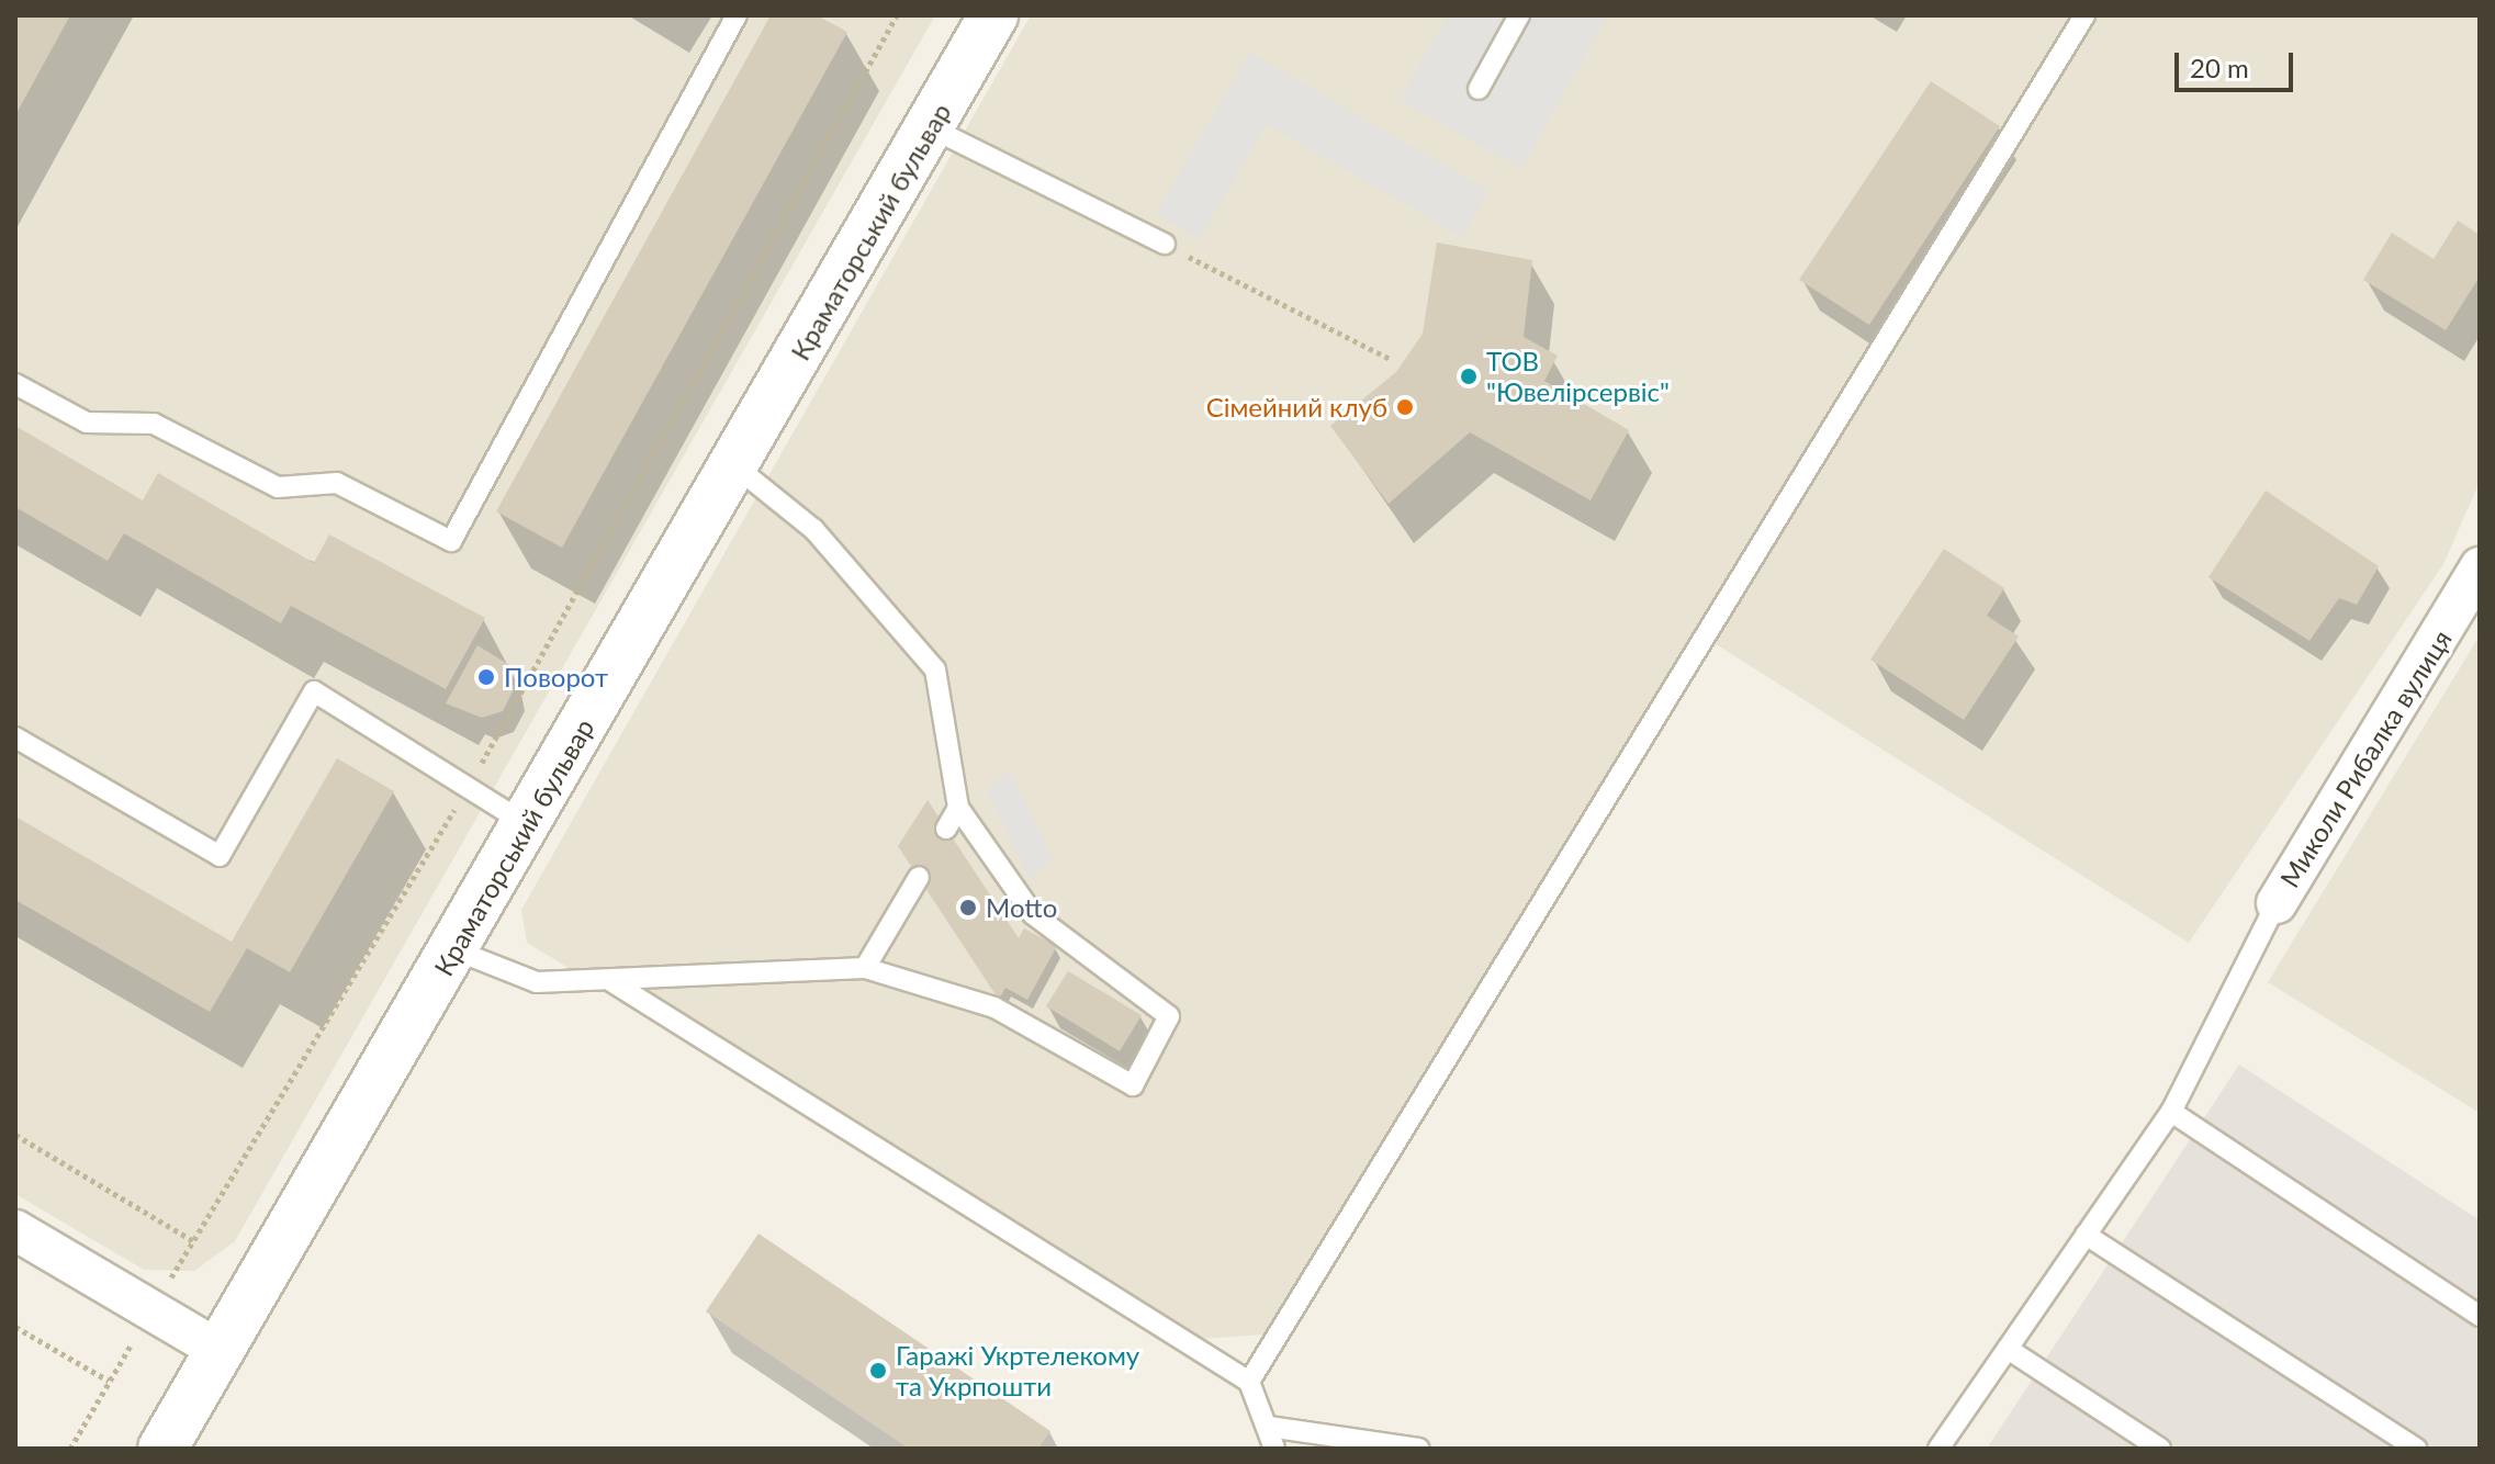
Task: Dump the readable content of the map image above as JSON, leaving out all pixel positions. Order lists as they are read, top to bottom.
{
  "streets": {
    "street": ["Краматорський бульвар", "Миколи Рибалка вулиця"]
  },
  "places": [
    "ТОВ \"Ювелірсервіс\"",
    "Сімейний клуб",
    "Поворот",
    "Motto",
    "Гаражі Укртелекому та Укрпошти"
  ],
  "scale_bar": "20 m"
}
